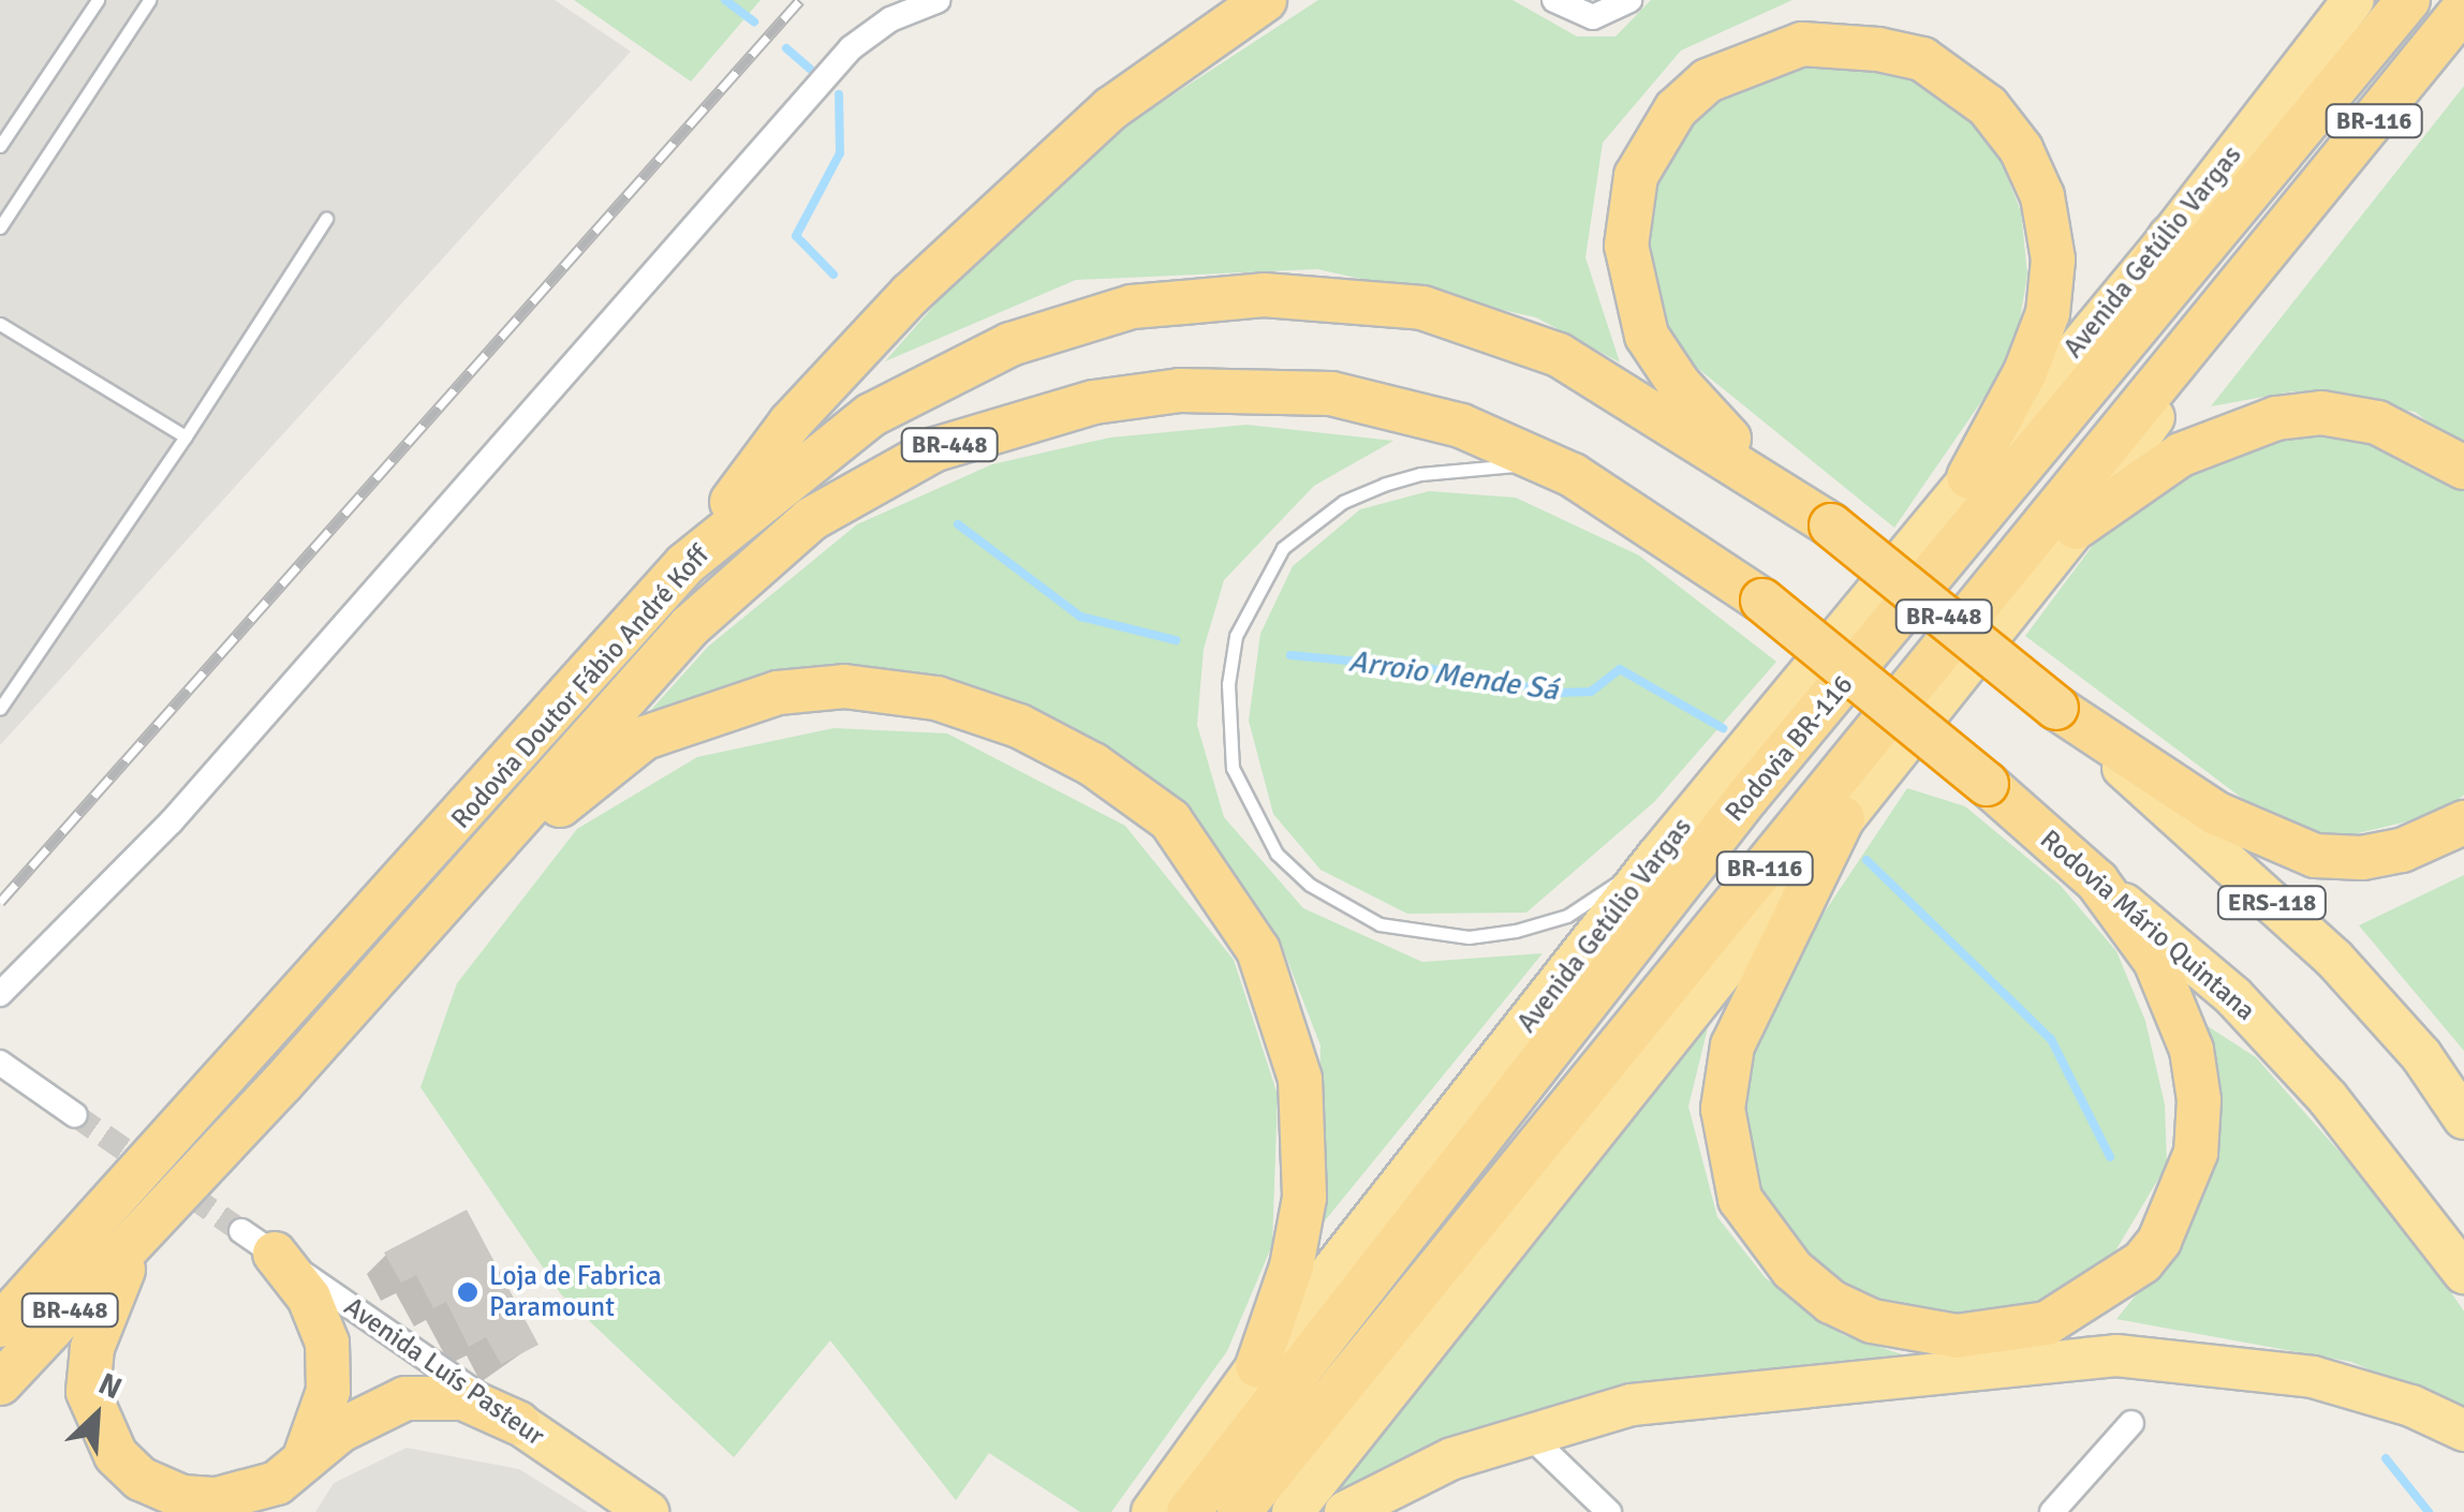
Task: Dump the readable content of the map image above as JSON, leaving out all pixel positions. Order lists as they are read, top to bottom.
{
  "streets": {
    "highway": [
      "BR-116",
      "Avenida Getúlio Vargas",
      "BR-448",
      "Rodovia Doutor Fábio André Koff",
      "Rodovia BR-116",
      "ERS-118",
      "Rodovia Mário Quintana",
      "Avenida Luís Pasteur"
    ]
  },
  "crossings": [
    ["BR-116", "Avenida Getúlio Vargas"],
    ["BR-116", "Rodovia BR-116"],
    ["BR-448", "Rodovia Doutor Fábio André Koff"],
    ["Rodovia Doutor Fábio André Koff", "ERS-118"],
    ["Rodovia Doutor Fábio André Koff", "Rodovia Mário Quintana"]
  ],
  "water": ["Arroio Mende Sá"],
  "places": ["Loja de Fabrica Paramount"],
  "north": "top right"
}
